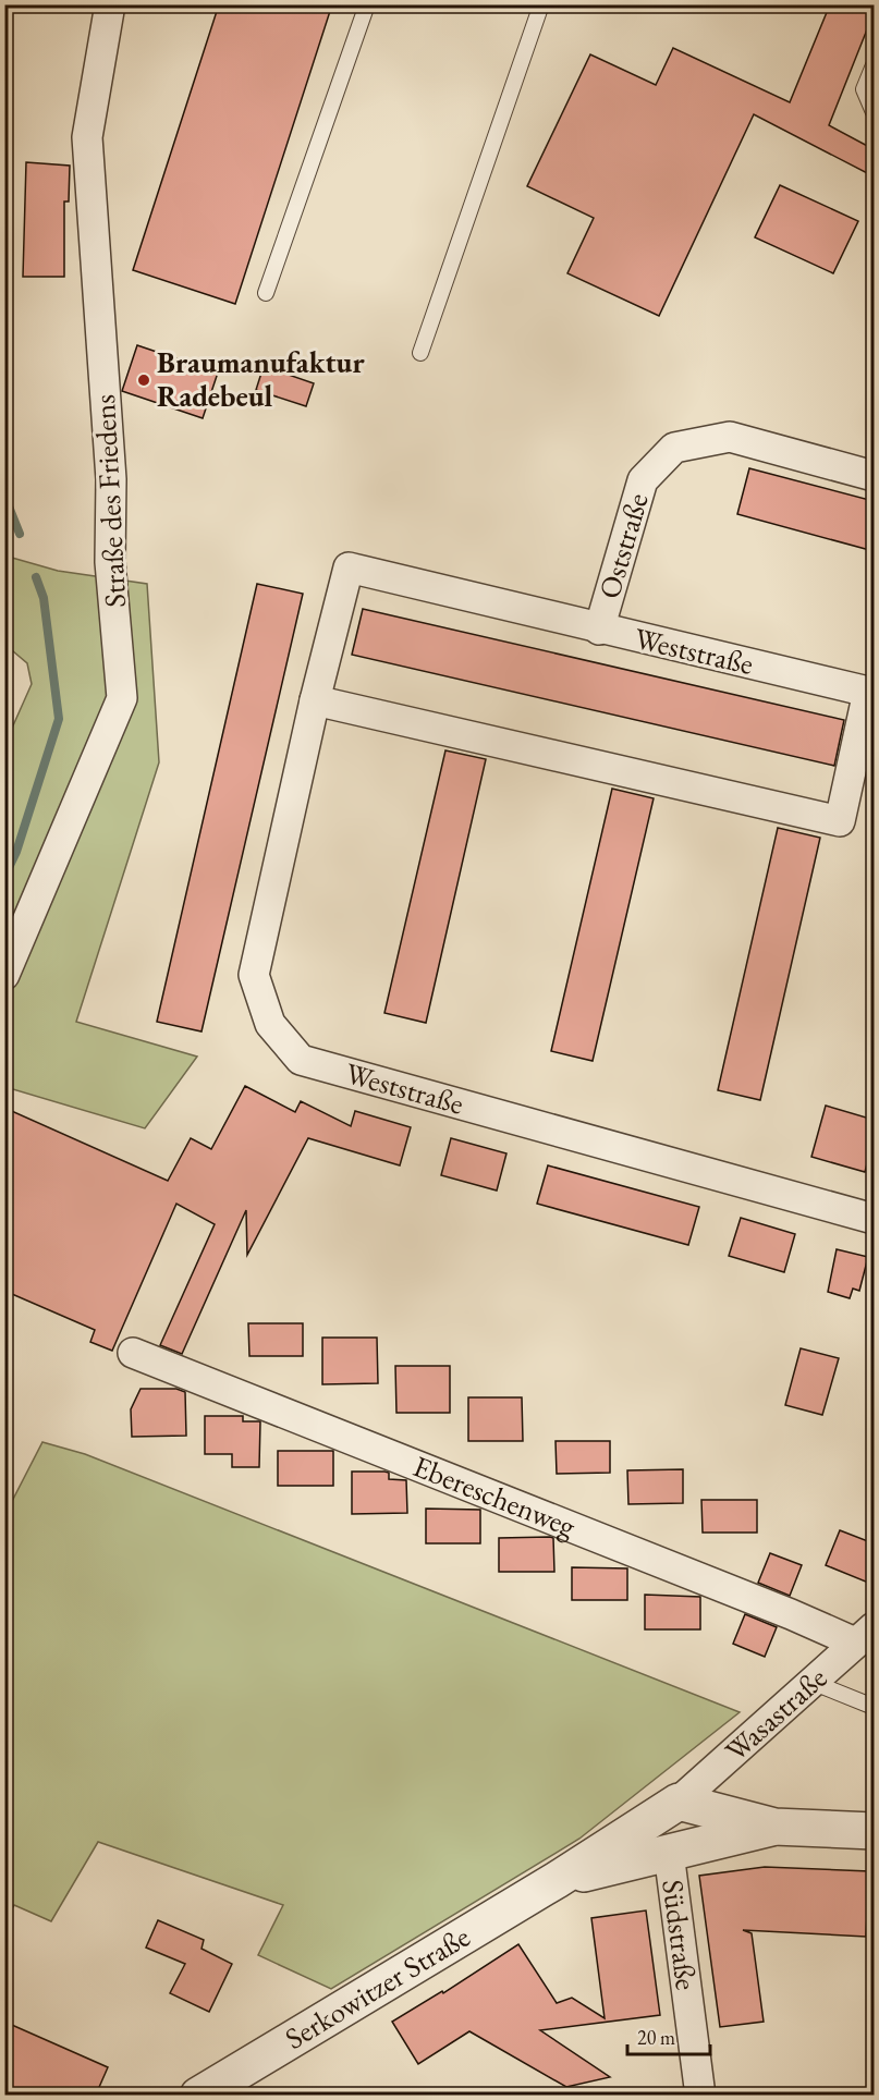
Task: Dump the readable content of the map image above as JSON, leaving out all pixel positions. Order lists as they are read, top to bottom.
{
  "streets": {
    "street": [
      "Straße des Friedens",
      "Oststraße",
      "Weststraße",
      "Ebereschenweg",
      "Wasastraße",
      "Südstraße",
      "Serkowitzer Straße"
    ]
  },
  "crossings": [
    ["Oststraße", "Weststraße"],
    ["Ebereschenweg", "Wasastraße"],
    ["Wasastraße", "Serkowitzer Straße"],
    ["Südstraße", "Serkowitzer Straße"]
  ],
  "places": ["Braumanufaktur Radebeul"],
  "scale_bar": "20 m"
}
